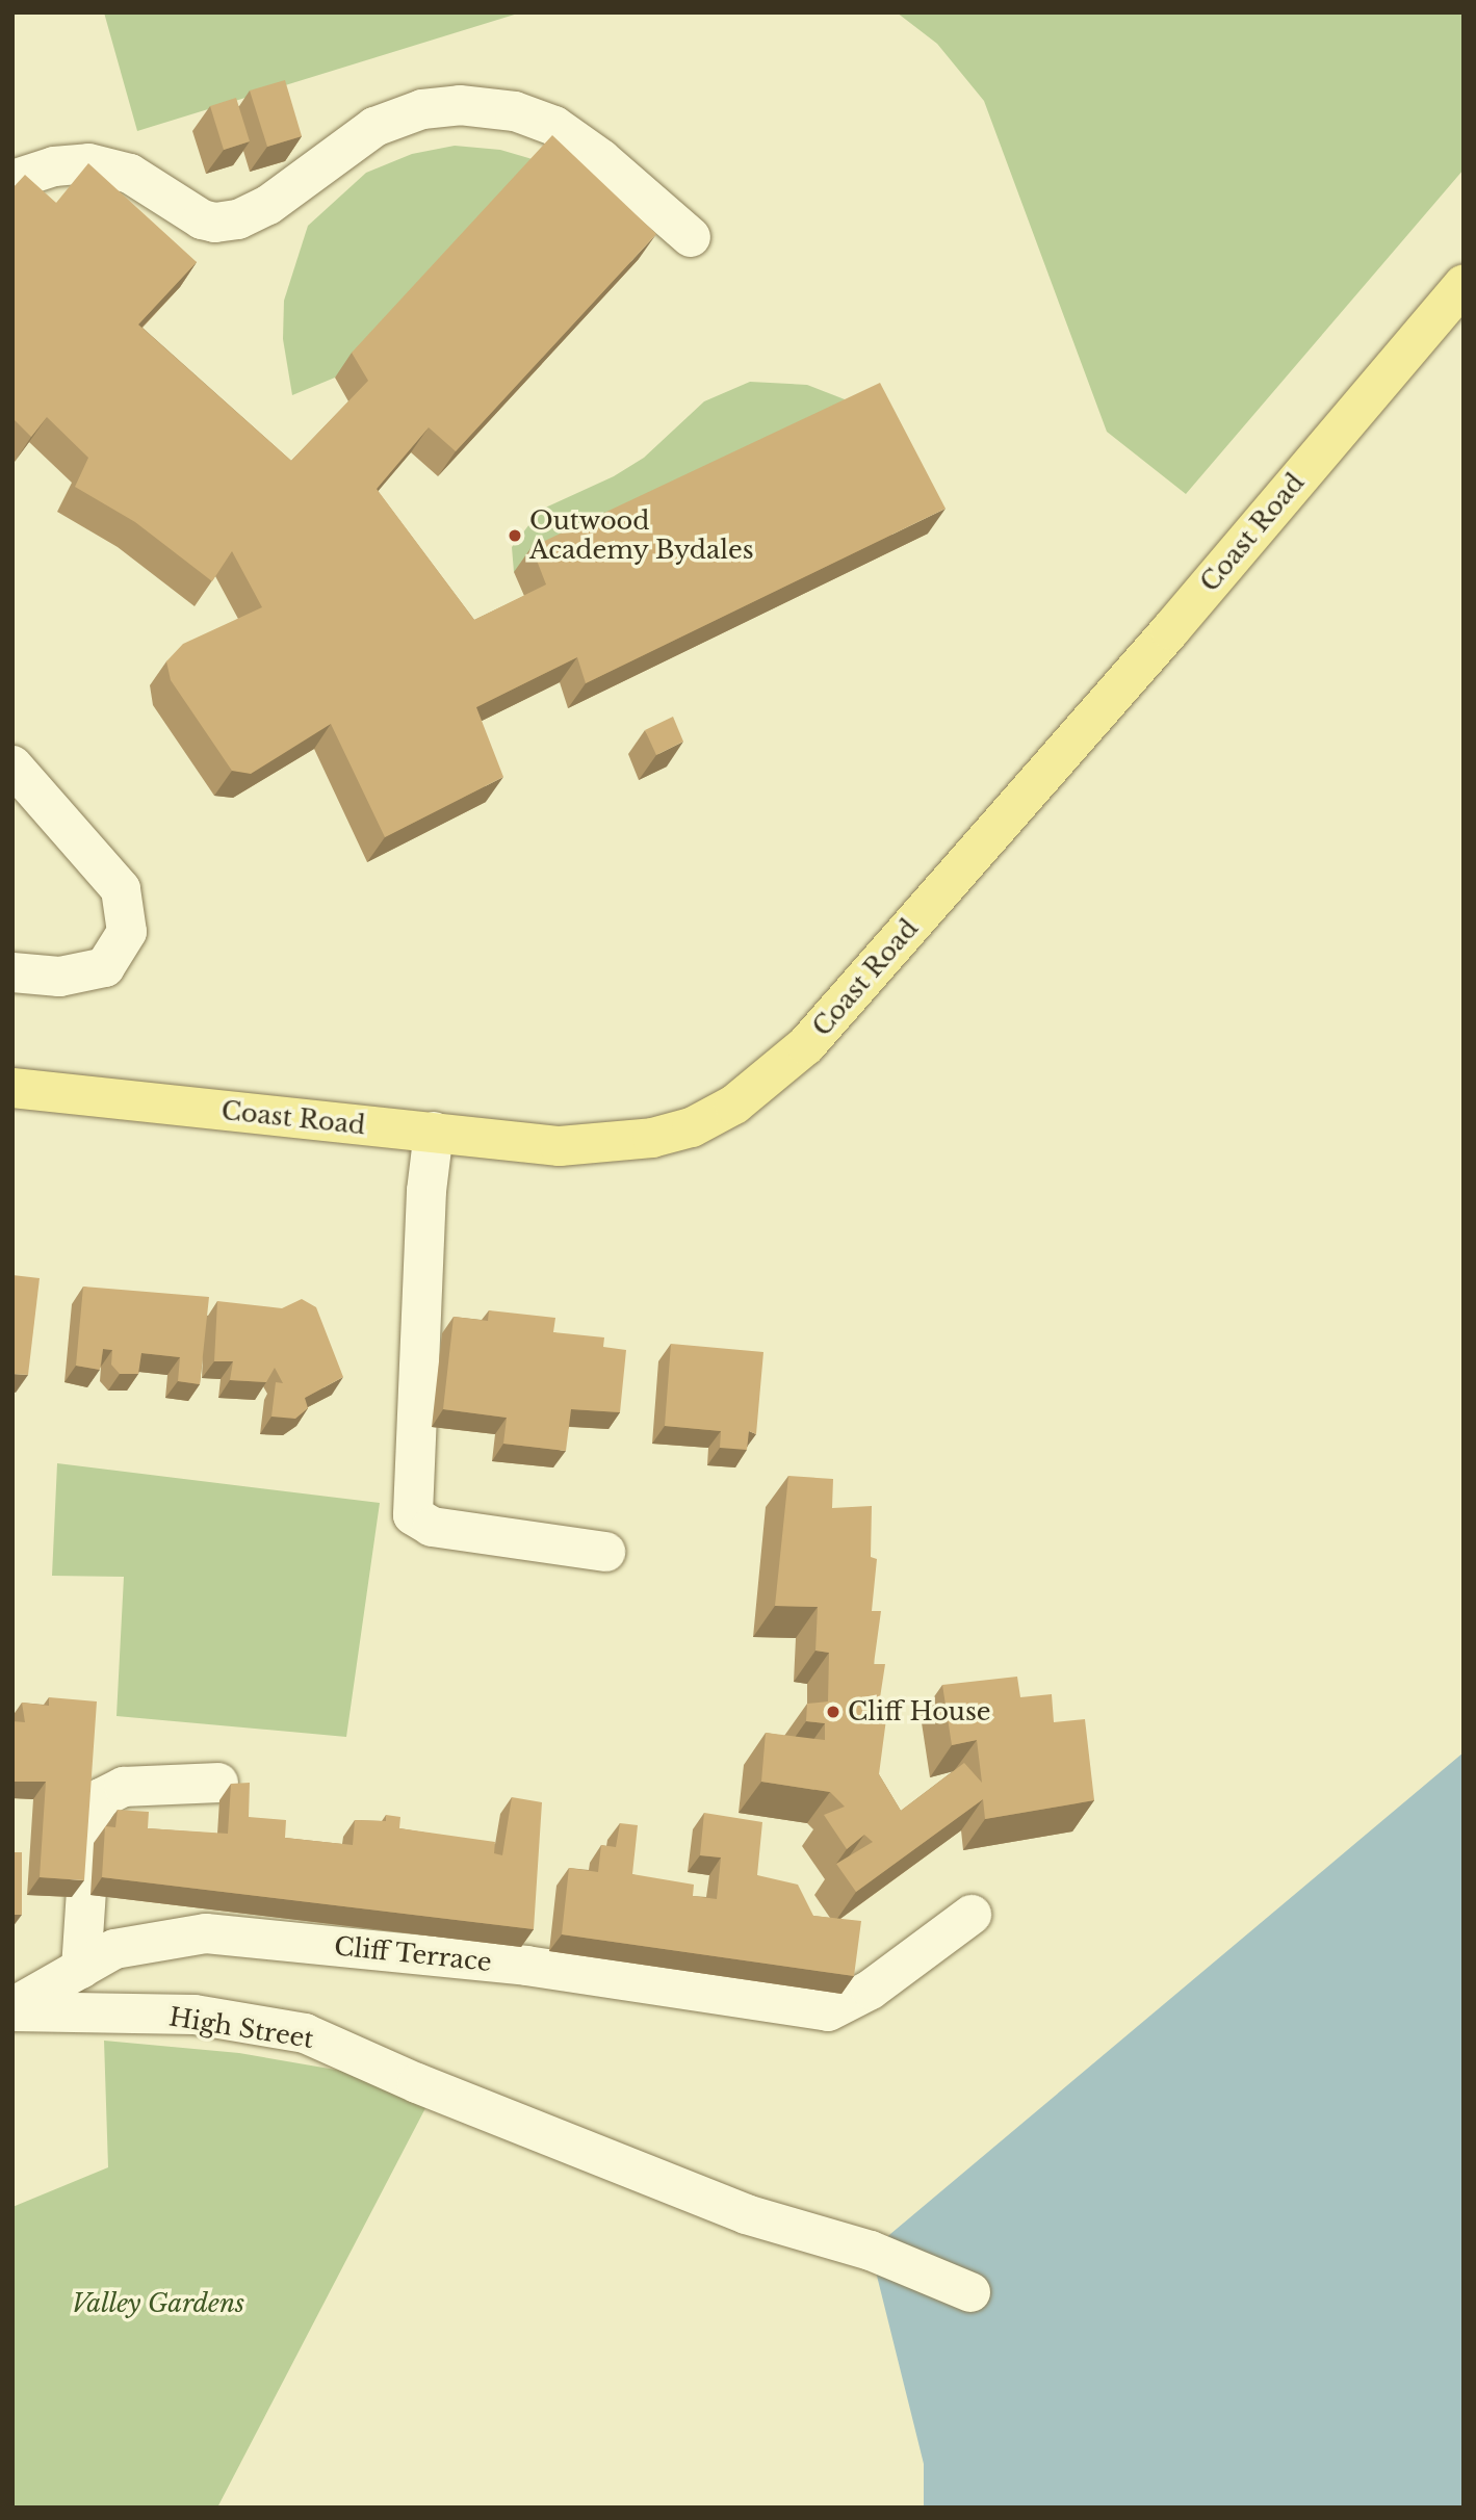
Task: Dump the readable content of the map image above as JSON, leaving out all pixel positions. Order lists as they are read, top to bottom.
{
  "streets": {
    "main road": ["Coast Road"],
    "street": ["Cliff Terrace", "High Street"]
  },
  "crossings": [
    ["Cliff Terrace", "High Street"]
  ],
  "parks": ["Valley Gardens"],
  "places": ["Outwood Academy Bydales", "Cliff House"]
}
